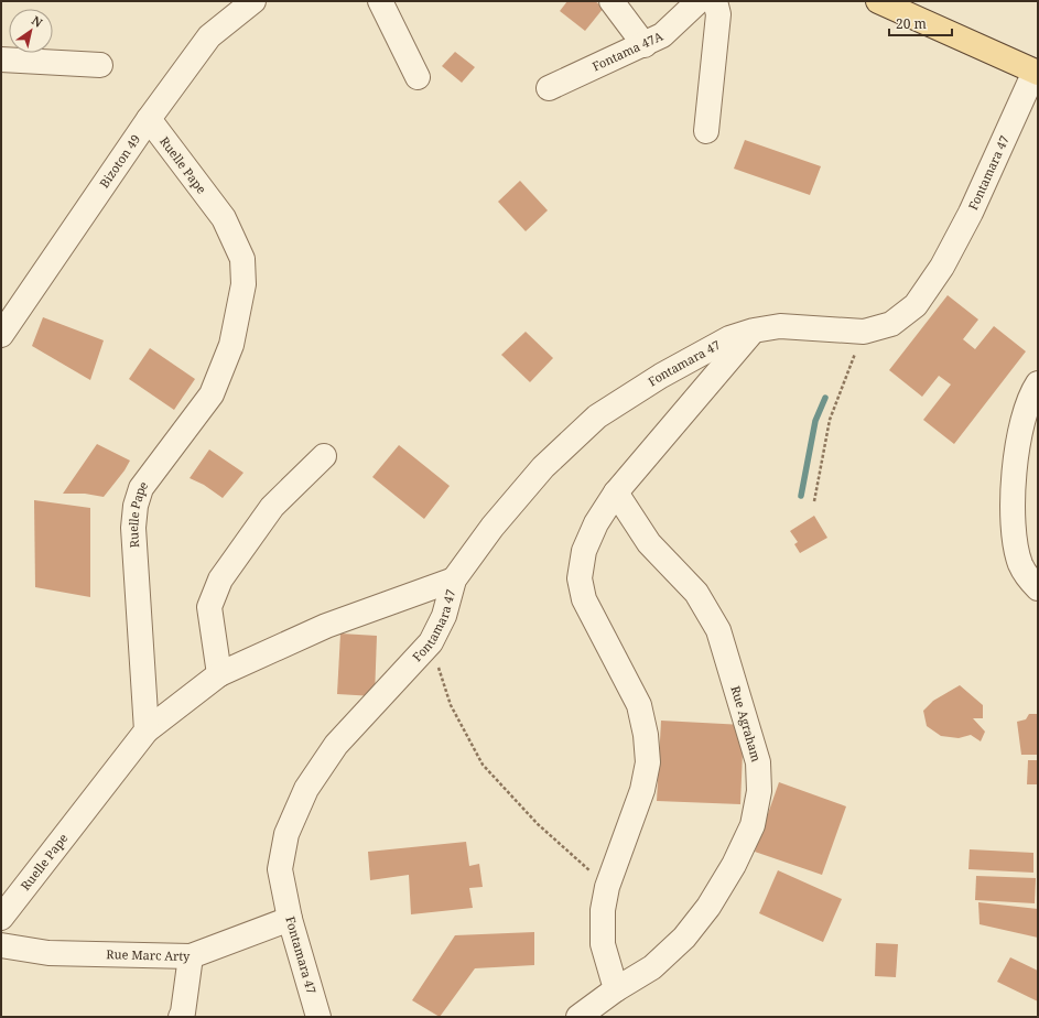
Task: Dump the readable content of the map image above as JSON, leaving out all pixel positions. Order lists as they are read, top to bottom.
{
  "streets": {
    "street": [
      "Fontama 47A",
      "Bizoton 49",
      "Ruelle Pape",
      "Fontamara 47",
      "Rue Agraham",
      "Rue Marc Arty"
    ]
  },
  "crossings": [
    ["Bizoton 49", "Ruelle Pape"],
    ["Fontamara 47", "Rue Agraham"],
    ["Fontamara 47", "Rue Marc Arty"]
  ],
  "scale_bar": "20 m",
  "north": "top right"
}
